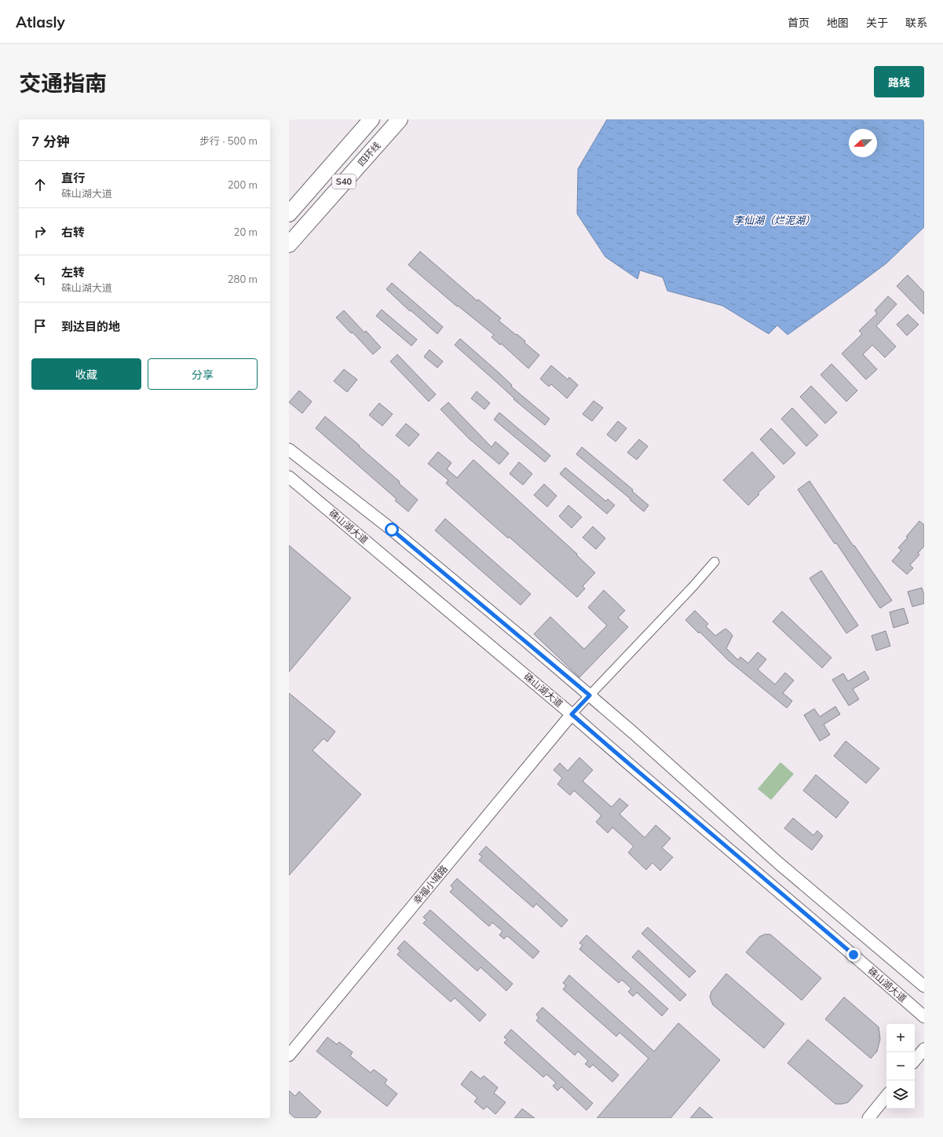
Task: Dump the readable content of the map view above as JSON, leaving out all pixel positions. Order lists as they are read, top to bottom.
{
  "streets": {
    "highway": ["四环线", "S40"],
    "main road": ["硃山湖大道", "幸福小城路"]
  },
  "crossings": [
    ["硃山湖大道", "幸福小城路"]
  ],
  "water": ["李仙湖（烂泥湖）"],
  "north": "left",
  "page": {
    "header": "Atlasly",
    "nav": [
      "首页",
      "地图",
      "关于",
      "联系"
    ],
    "title": "交通指南",
    "buttons": [
      "路线",
      ["收藏", "分享"]
    ],
    "heading": ["7 分钟", "步行 · 500 m"],
    "list": [
      ["直行", "硃山湖大道", "200 m"],
      ["右转", "20 m"],
      ["左转", "硃山湖大道", "280 m"],
      "到达目的地"
    ],
    "map_buttons": ["+", "−"]
  }
}
